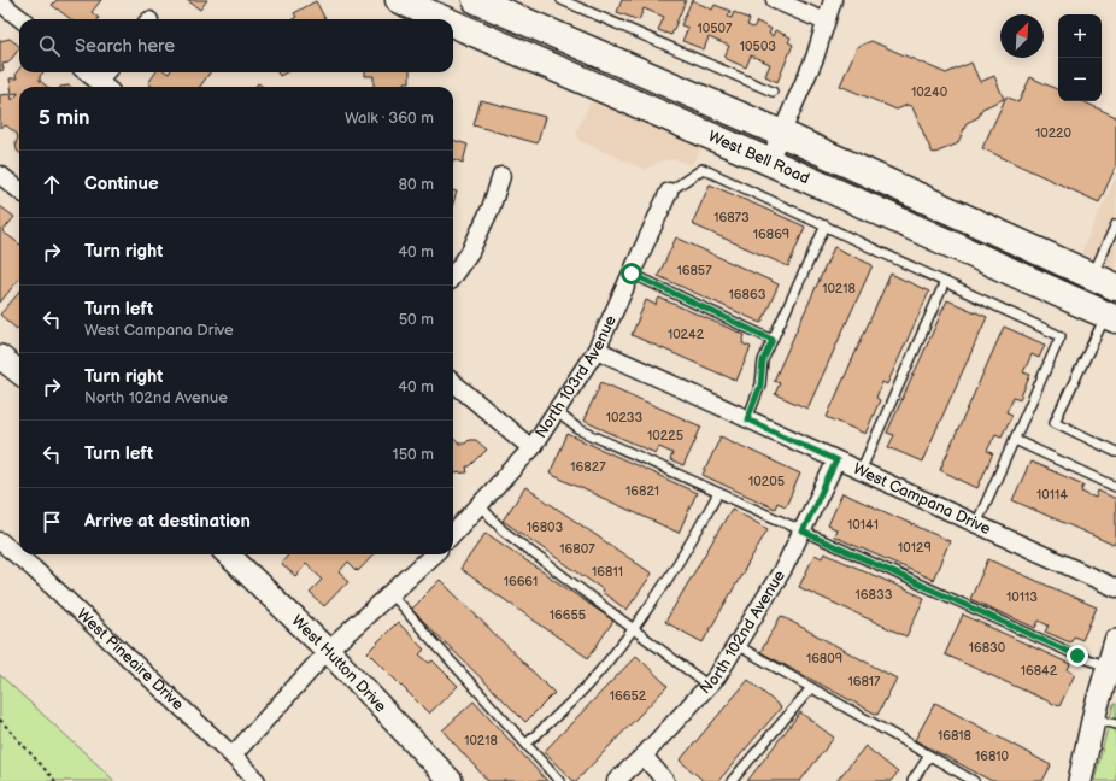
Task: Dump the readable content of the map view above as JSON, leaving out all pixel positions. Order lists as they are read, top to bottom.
{
  "streets": {
    "main road": ["West Bell Road"],
    "street": [
      "North 103rd Avenue",
      "West Campana Drive",
      "North 102nd Avenue",
      "West Pineaire Drive",
      "West Hutton Drive"
    ]
  },
  "crossings": [
    ["North 103rd Avenue", "West Campana Drive"],
    ["West Campana Drive", "North 102nd Avenue"]
  ],
  "house_numbers": [
    "10507",
    "10503",
    "10240",
    "10220",
    "16873",
    "16869",
    "16857",
    "10218",
    "16863",
    "10242",
    "10233",
    "10225",
    "16827",
    "10205",
    "16821",
    "10114",
    "10141",
    "16803",
    "10129",
    "16807",
    "16811",
    "16661",
    "16833",
    "10113",
    "16655",
    "16830",
    "16809",
    "16842",
    "16817",
    "16652",
    "16818",
    "10218",
    "16810"
  ],
  "north": "top right",
  "page": {
    "map_buttons": ["+", "−"],
    "search": "Search here",
    "heading": ["5 min", "Walk · 360 m"],
    "list": [
      ["Continue", "80 m"],
      ["Turn right", "40 m"],
      ["Turn left", "West Campana Drive", "50 m"],
      ["Turn right", "North 102nd Avenue", "40 m"],
      ["Turn left", "150 m"],
      "Arrive at destination"
    ]
  }
}
